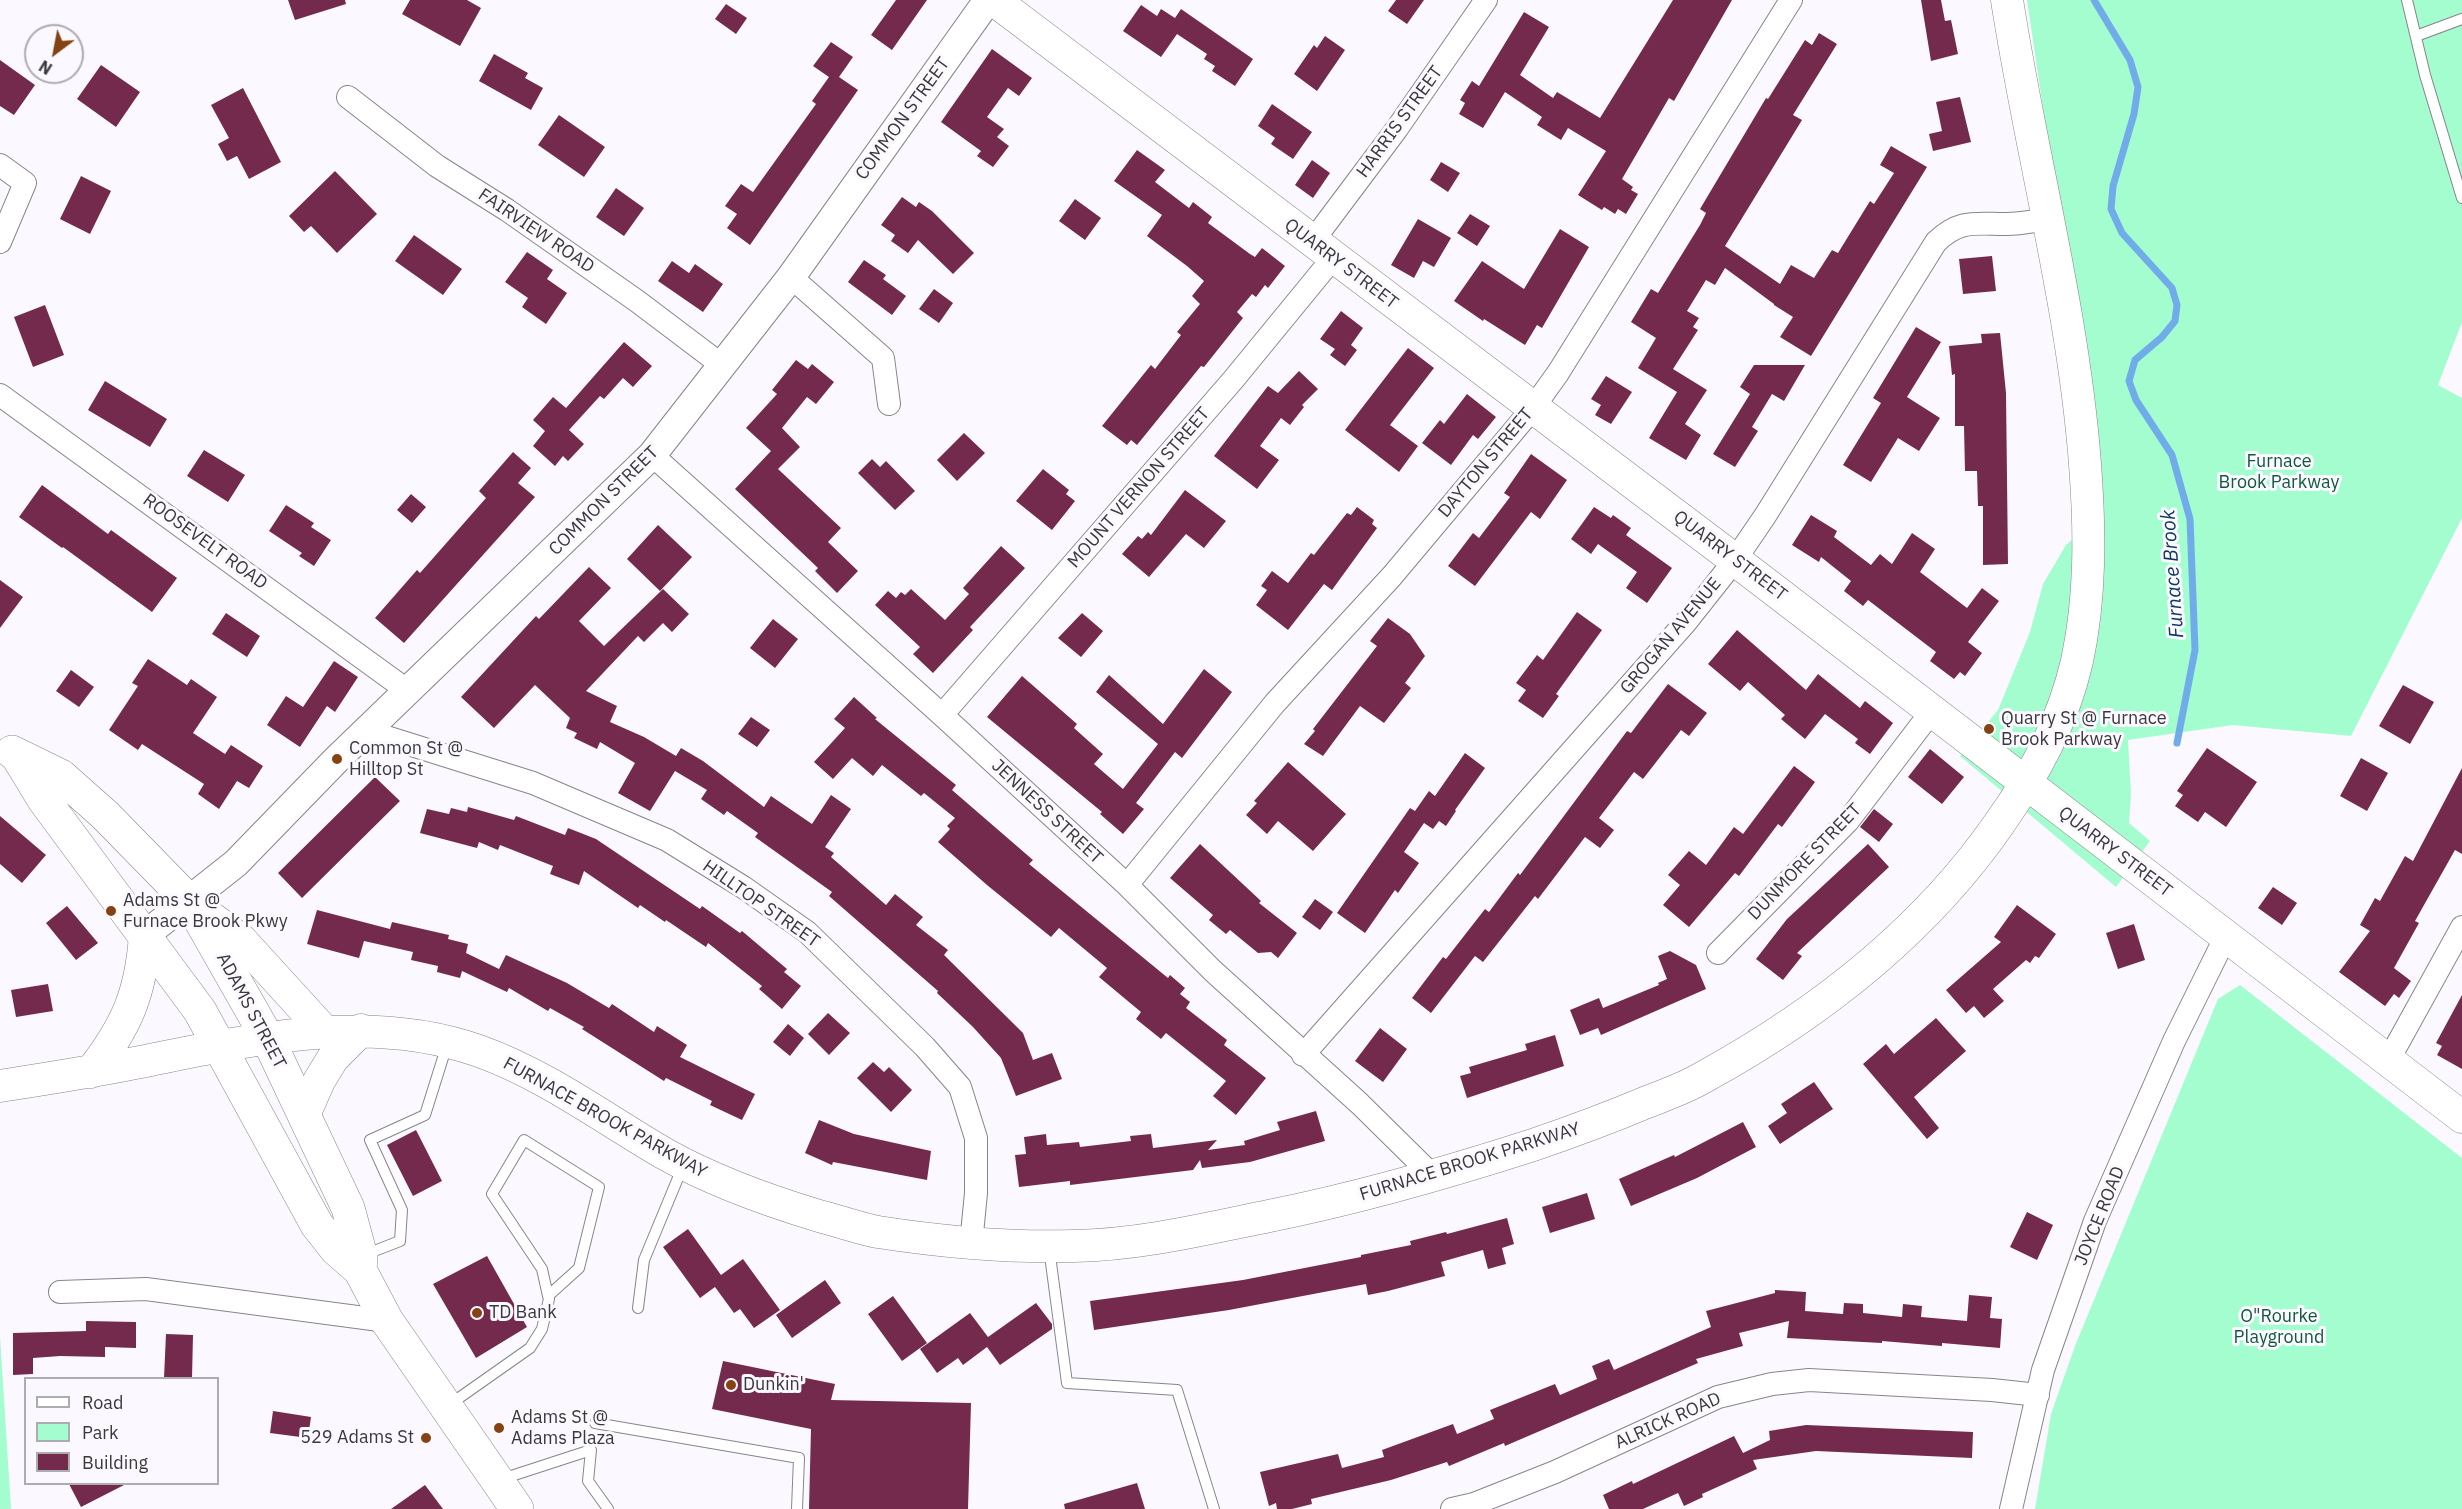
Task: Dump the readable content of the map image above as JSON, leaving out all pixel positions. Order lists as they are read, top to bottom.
{
  "streets": {
    "main road": ["QUARRY STREET", "ADAMS STREET", "FURNACE BROOK PARKWAY"],
    "street": [
      "COMMON STREET",
      "HARRIS STREET",
      "FAIRVIEW ROAD",
      "DAYTON STREET",
      "MOUNT VERNON STREET",
      "ROOSEVELT ROAD",
      "GROGAN AVENUE",
      "JENNESS STREET",
      "DUNMORE STREET",
      "HILLTOP STREET",
      "JOYCE ROAD",
      "ALRICK ROAD"
    ]
  },
  "crossings": [
    ["COMMON STREET", "FAIRVIEW ROAD"],
    ["COMMON STREET", "ROOSEVELT ROAD"],
    ["COMMON STREET", "JENNESS STREET"],
    ["COMMON STREET", "HILLTOP STREET"],
    ["COMMON STREET", "ADAMS STREET"],
    ["HARRIS STREET", "QUARRY STREET"],
    ["HARRIS STREET", "MOUNT VERNON STREET"],
    ["QUARRY STREET", "DAYTON STREET"],
    ["QUARRY STREET", "MOUNT VERNON STREET"],
    ["QUARRY STREET", "GROGAN AVENUE"],
    ["QUARRY STREET", "DUNMORE STREET"],
    ["QUARRY STREET", "FURNACE BROOK PARKWAY"],
    ["QUARRY STREET", "JOYCE ROAD"],
    ["DAYTON STREET", "JENNESS STREET"],
    ["MOUNT VERNON STREET", "JENNESS STREET"],
    ["GROGAN AVENUE", "JENNESS STREET"],
    ["GROGAN AVENUE", "FURNACE BROOK PARKWAY"],
    ["JENNESS STREET", "FURNACE BROOK PARKWAY"],
    ["HILLTOP STREET", "FURNACE BROOK PARKWAY"],
    ["ADAMS STREET", "FURNACE BROOK PARKWAY"],
    ["JOYCE ROAD", "ALRICK ROAD"]
  ],
  "water": ["Furnace Brook"],
  "parks": ["Furnace Brook Parkway", "O\"Rourke Playground"],
  "places": [
    "Quarry St @ Furnace Brook Parkway",
    "Common St @ Hilltop St",
    "Adams St @ Furnace Brook Pkwy",
    "TD Bank",
    "Dunkin'",
    "Adams St @ Adams Plaza",
    "529 Adams St"
  ],
  "legend": ["Road", "Park", "Building"],
  "north": "bottom left"
}
